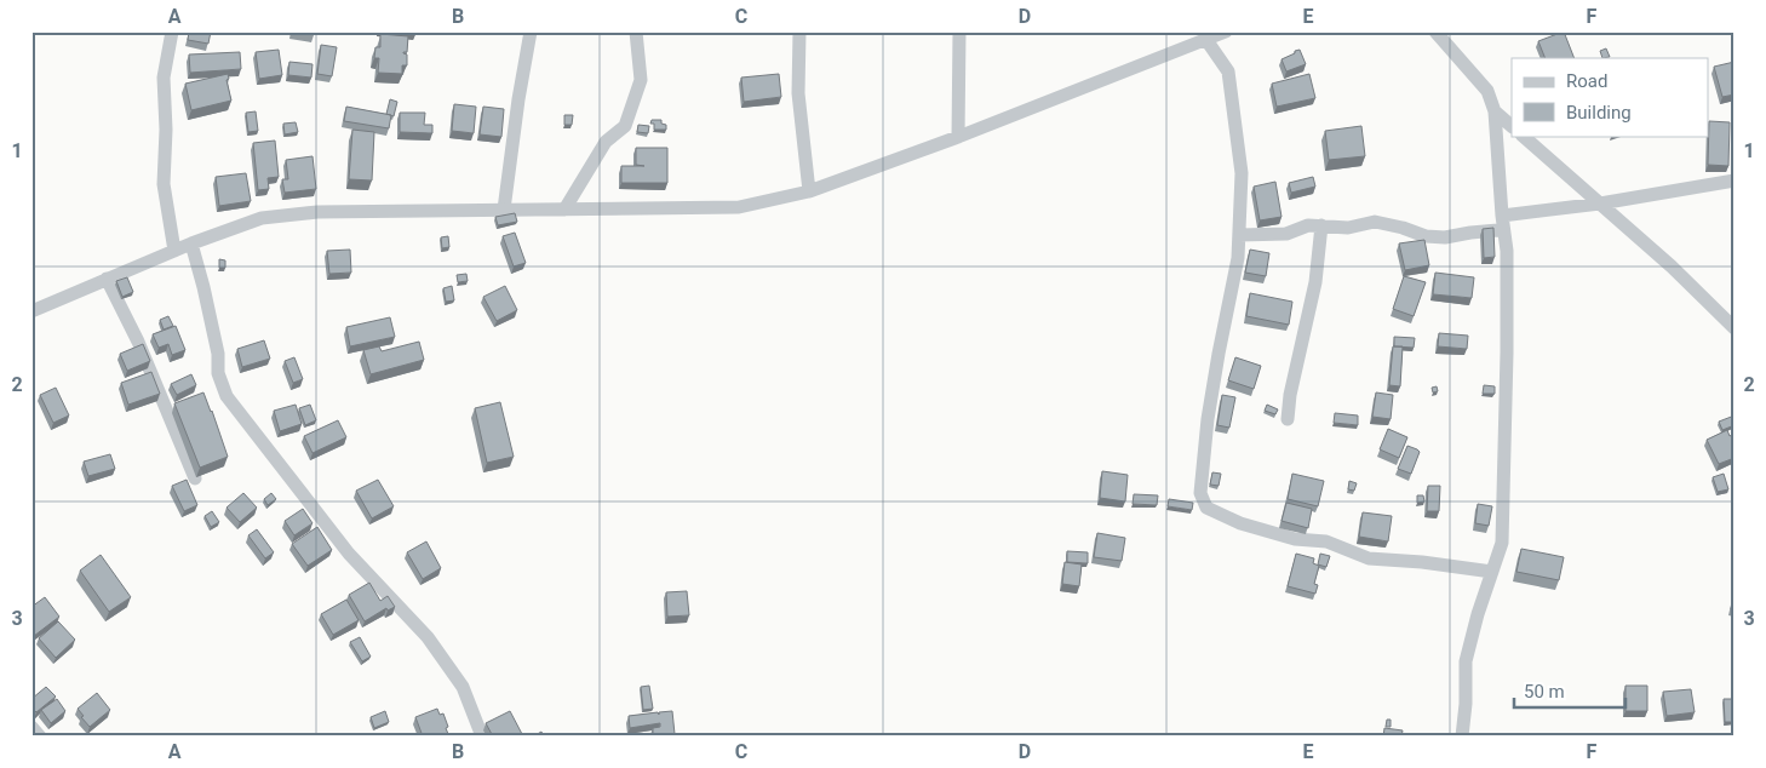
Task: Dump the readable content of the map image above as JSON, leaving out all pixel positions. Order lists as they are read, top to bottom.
{
  "legend": ["Road", "Building"],
  "scale_bar": "50 m",
  "grid": {
    "columns": [
      "A",
      "B",
      "C",
      "D",
      "E",
      "F"
    ],
    "rows": ["1", "2", "3"]
  }
}
